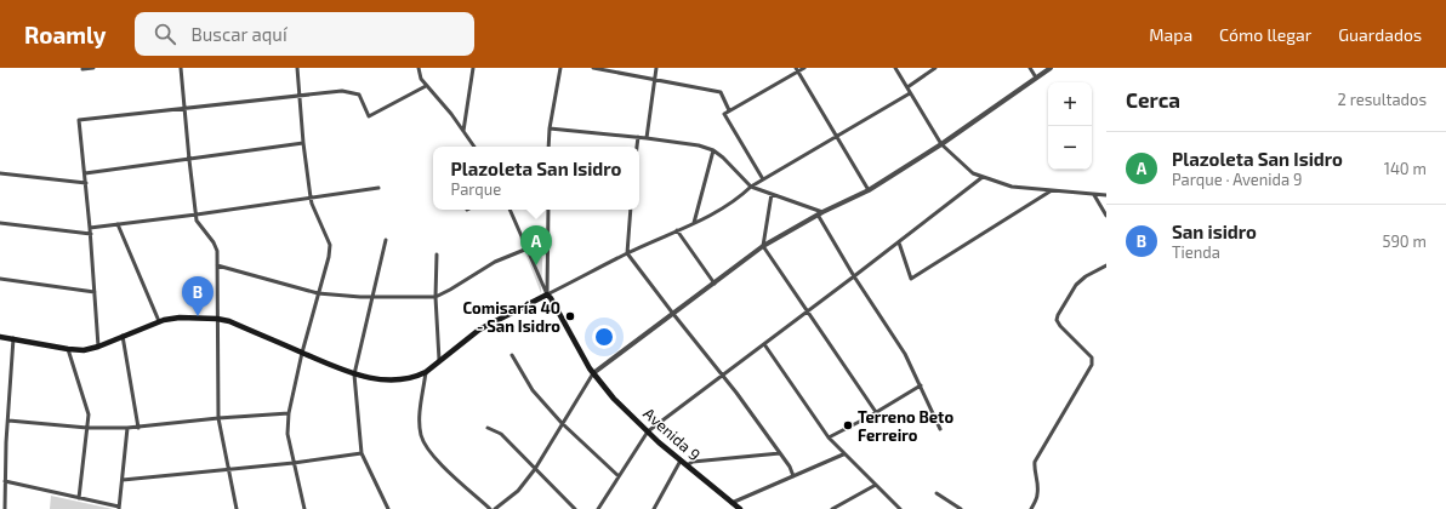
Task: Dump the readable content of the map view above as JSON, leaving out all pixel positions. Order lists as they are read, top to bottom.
{
  "streets": {
    "main road": ["Avenida 9"]
  },
  "places": ["Comisaría 40 - San Isidro", "Terreno Beto Ferreiro"],
  "page": {
    "header": "Roamly",
    "search": "Buscar aquí",
    "nav": ["Mapa", "Cómo llegar", "Guardados"],
    "heading": ["Cerca", "2 resultados"],
    "map_buttons": ["+", "−"],
    "list": [
      {
        "mark": "A",
        "name": "Plazoleta San Isidro",
        "note": "Parque · Avenida 9",
        "value": "140 m"
      },
      {
        "mark": "B",
        "name": "San isidro",
        "note": "Tienda",
        "value": "590 m"
      }
    ],
    "popup": ["Plazoleta San Isidro", "Parque"],
    "pins": ["A", "B"]
  }
}
